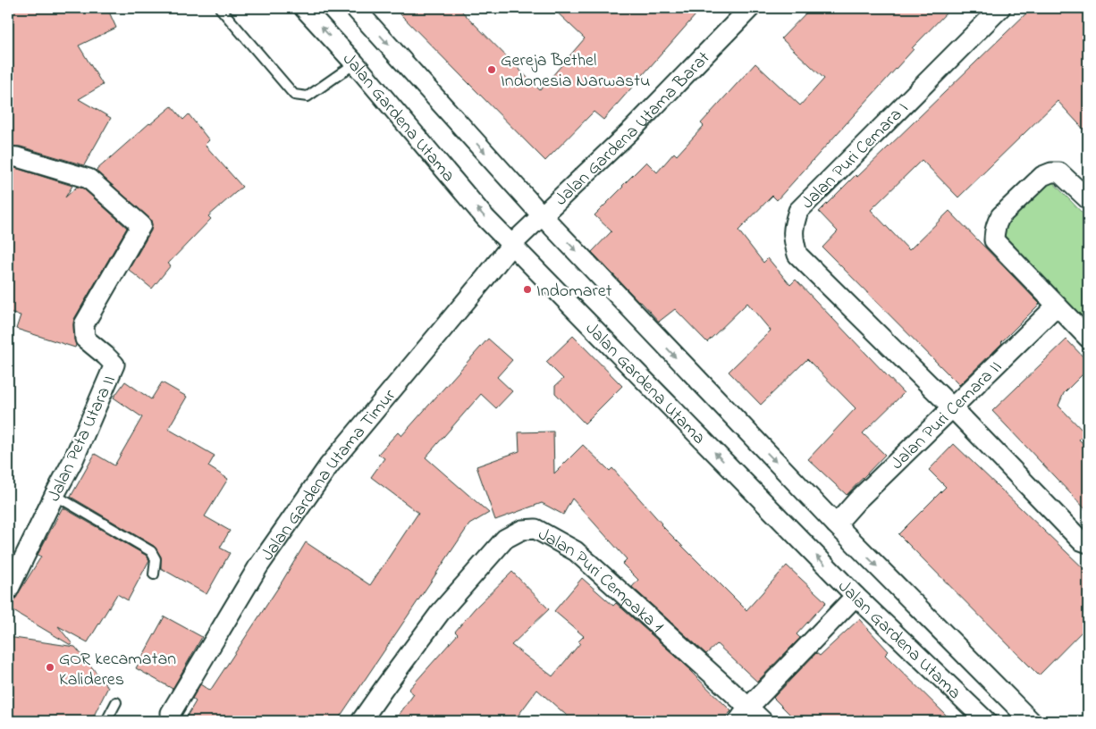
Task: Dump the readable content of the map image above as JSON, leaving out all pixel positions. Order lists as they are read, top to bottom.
{
  "streets": {
    "street": [
      "Jalan Gardena Utama",
      "Jalan Gardena Utama Barat",
      "Jalan Puri Cemara I",
      "Jalan Puri Cemara II",
      "Jalan Peta Utara II",
      "Jalan Gardena Utama Timur",
      "Jalan Puri Cempaka 1"
    ]
  },
  "crossings": [
    ["Jalan Gardena Utama", "Jalan Gardena Utama Barat"],
    ["Jalan Gardena Utama", "Jalan Puri Cemara II"],
    ["Jalan Gardena Utama", "Jalan Gardena Utama Timur"],
    ["Jalan Gardena Utama Barat", "Jalan Gardena Utama Timur"],
    ["Jalan Puri Cemara I", "Jalan Puri Cemara II"]
  ],
  "places": ["Gereja Bethel Indonesia Narwastu", "Indomaret", "GOR kecamatan Kalideres"]
}
